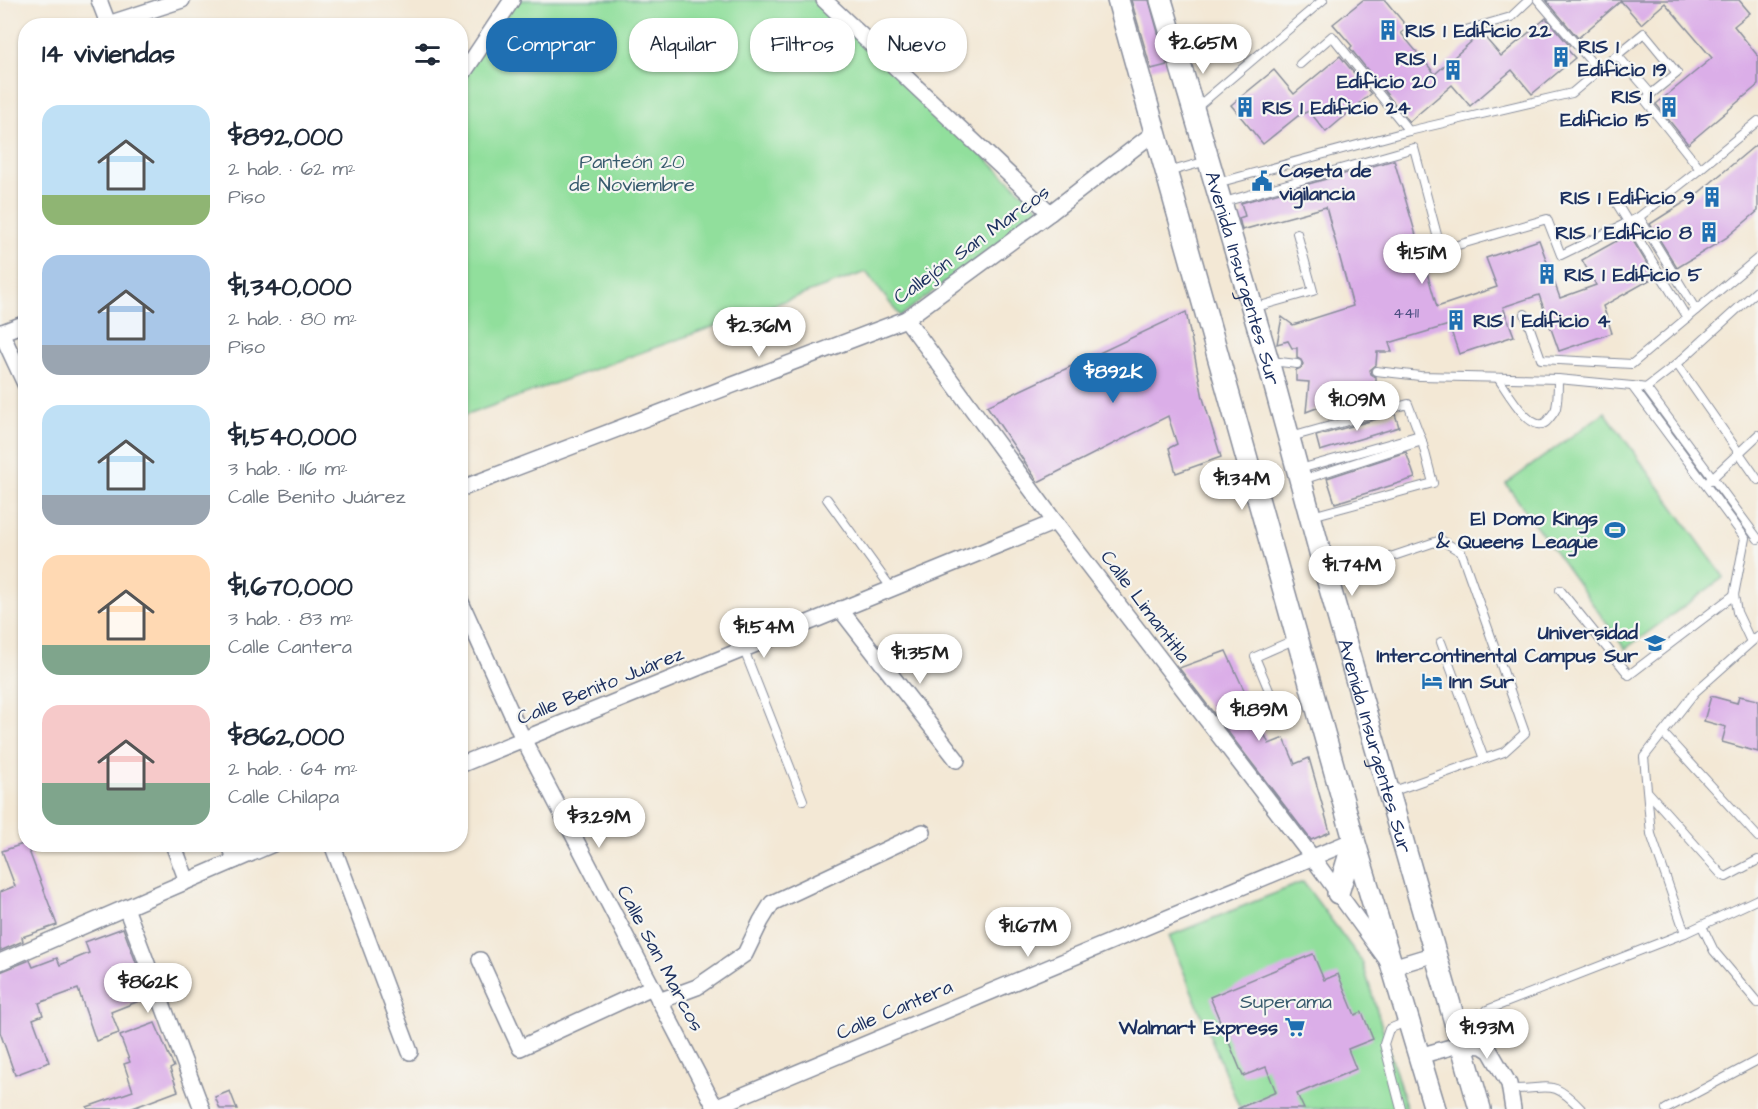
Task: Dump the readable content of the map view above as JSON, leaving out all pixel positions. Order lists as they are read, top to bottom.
{
  "streets": {
    "main road": ["Avenida Insurgentes Sur"],
    "street": [
      "Callejón San Marcos",
      "Calle Limantitla",
      "Calle Benito Juárez",
      "Calle San Marcos",
      "Calle Cantera"
    ]
  },
  "crossings": [
    ["Callejón San Marcos", "Calle Limantitla"],
    ["Calle Limantitla", "Calle Benito Juárez"],
    ["Calle Limantitla", "Calle Cantera"],
    ["Calle Benito Juárez", "Calle San Marcos"],
    ["Calle San Marcos", "Calle Cantera"]
  ],
  "parks": ["Panteón 20 de Noviembre", "Superama"],
  "places": {
    "building": [
      "RIS 1 Edificio 22",
      "RIS 1 Edificio 19",
      "RIS 1 Edificio 20",
      "RIS 1 Edificio 24",
      "RIS 1 Edificio 15",
      "RIS 1 Edificio 9",
      "RIS 1 Edificio 8",
      "RIS 1 Edificio 5",
      "RIS 1 Edificio 4"
    ],
    "public building": ["Caseta de vigilancia"],
    "sports": ["El Domo Kings & Queens League"],
    "school or university": ["Universidad Intercontinental Campus Sur"],
    "hotel": ["Inn Sur"],
    "supermarket": ["Walmart Express"]
  },
  "house_numbers": ["4411"],
  "page": {
    "chip": [
      "Comprar",
      "Alquilar",
      "Filtros",
      "Nuevo"
    ],
    "heading": "14 viviendas",
    "price": [
      "$2.65M",
      "$1.51M",
      "$2.36M",
      "$892K",
      "$1.09M",
      "$1.34M",
      "$1.74M",
      "$1.54M",
      "$1.35M",
      "$1.89M",
      "$3.29M",
      "$1.67M",
      "$862K",
      "$1.93M"
    ],
    "list": [
      {
        "name": "$892,000",
        "note": "2 hab. · 62 m² · Piso"
      },
      {
        "name": "$1,340,000",
        "note": "2 hab. · 80 m² · Piso"
      },
      {
        "name": "$1,540,000",
        "note": "3 hab. · 116 m² · Calle Benito Juárez"
      },
      {
        "name": "$1,670,000",
        "note": "3 hab. · 83 m² · Calle Cantera"
      },
      {
        "name": "$862,000",
        "note": "2 hab. · 64 m² · Calle Chilapa"
      }
    ]
  }
}
